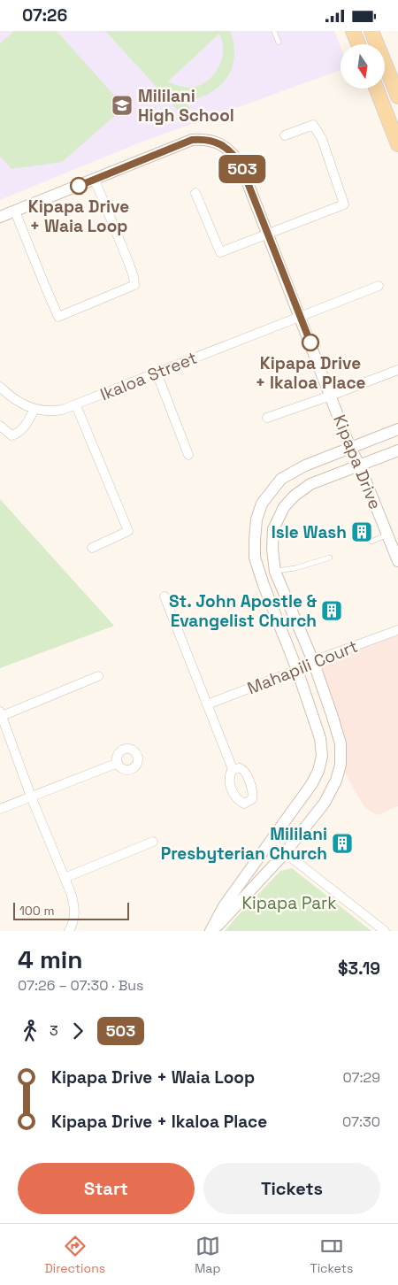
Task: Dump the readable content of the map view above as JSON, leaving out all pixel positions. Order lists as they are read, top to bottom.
{
  "streets": {
    "street": ["Ikaloa Street", "Kipapa Drive", "Mahapili Court"]
  },
  "crossings": [
    ["Ikaloa Street", "Kipapa Drive"]
  ],
  "parks": ["Kipapa Park"],
  "places": {
    "school or university": ["Mililani High School"],
    "other": ["Kipapa Drive + Waia Loop", "Kipapa Drive + Ikaloa Place"],
    "building": ["Isle Wash", "St. John Apostle & Evangelist Church", "Mililani Presbyterian Church"]
  },
  "lines": ["bus line 503"],
  "scale_bar": "100 m",
  "north": "bottom",
  "page": {
    "status": "07:26",
    "on_map": "503",
    "scale": "100 m",
    "heading": ["4 min", "07:26 – 07:30 · Bus", "$3.19"],
    "legs": ["3", "503"],
    "list": [
      {
        "name": "Kipapa Drive + Waia Loop",
        "value": "07:29"
      },
      {
        "name": "Kipapa Drive + Ikaloa Place",
        "value": "07:30"
      }
    ],
    "buttons": ["Start", "Tickets"],
    "tabs": ["Directions", "Map", "Tickets"]
  }
}
